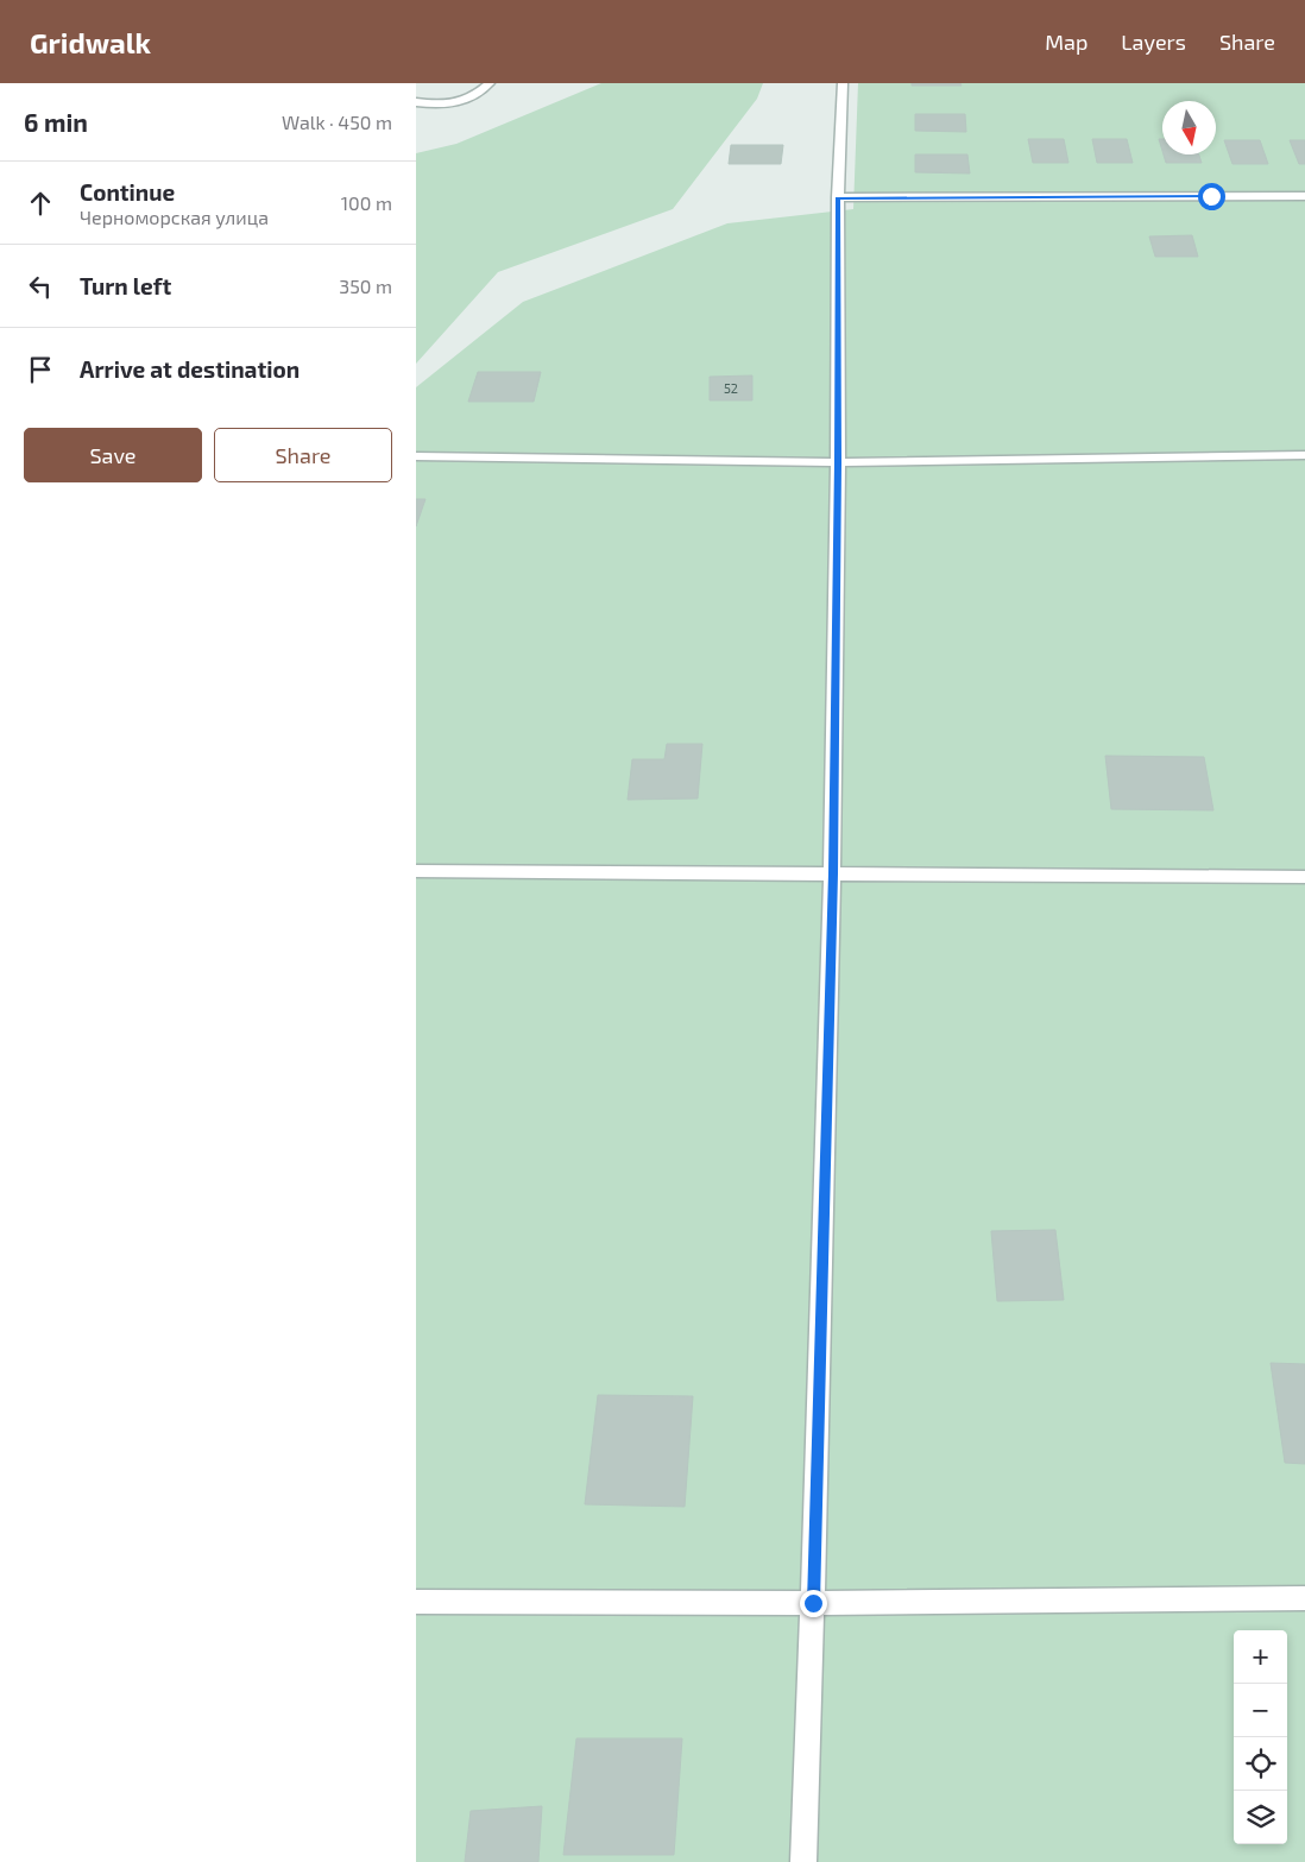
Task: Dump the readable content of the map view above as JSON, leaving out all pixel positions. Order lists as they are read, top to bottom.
{
  "house_numbers": ["52"],
  "north": "bottom",
  "page": {
    "header": "Gridwalk",
    "nav": ["Map", "Layers", "Share"],
    "heading": ["6 min", "Walk · 450 m"],
    "list": [
      ["Continue", "Черноморская улица", "100 m"],
      ["Turn left", "350 m"],
      "Arrive at destination"
    ],
    "buttons": ["Save", "Share"],
    "map_buttons": ["+", "−"]
  }
}
